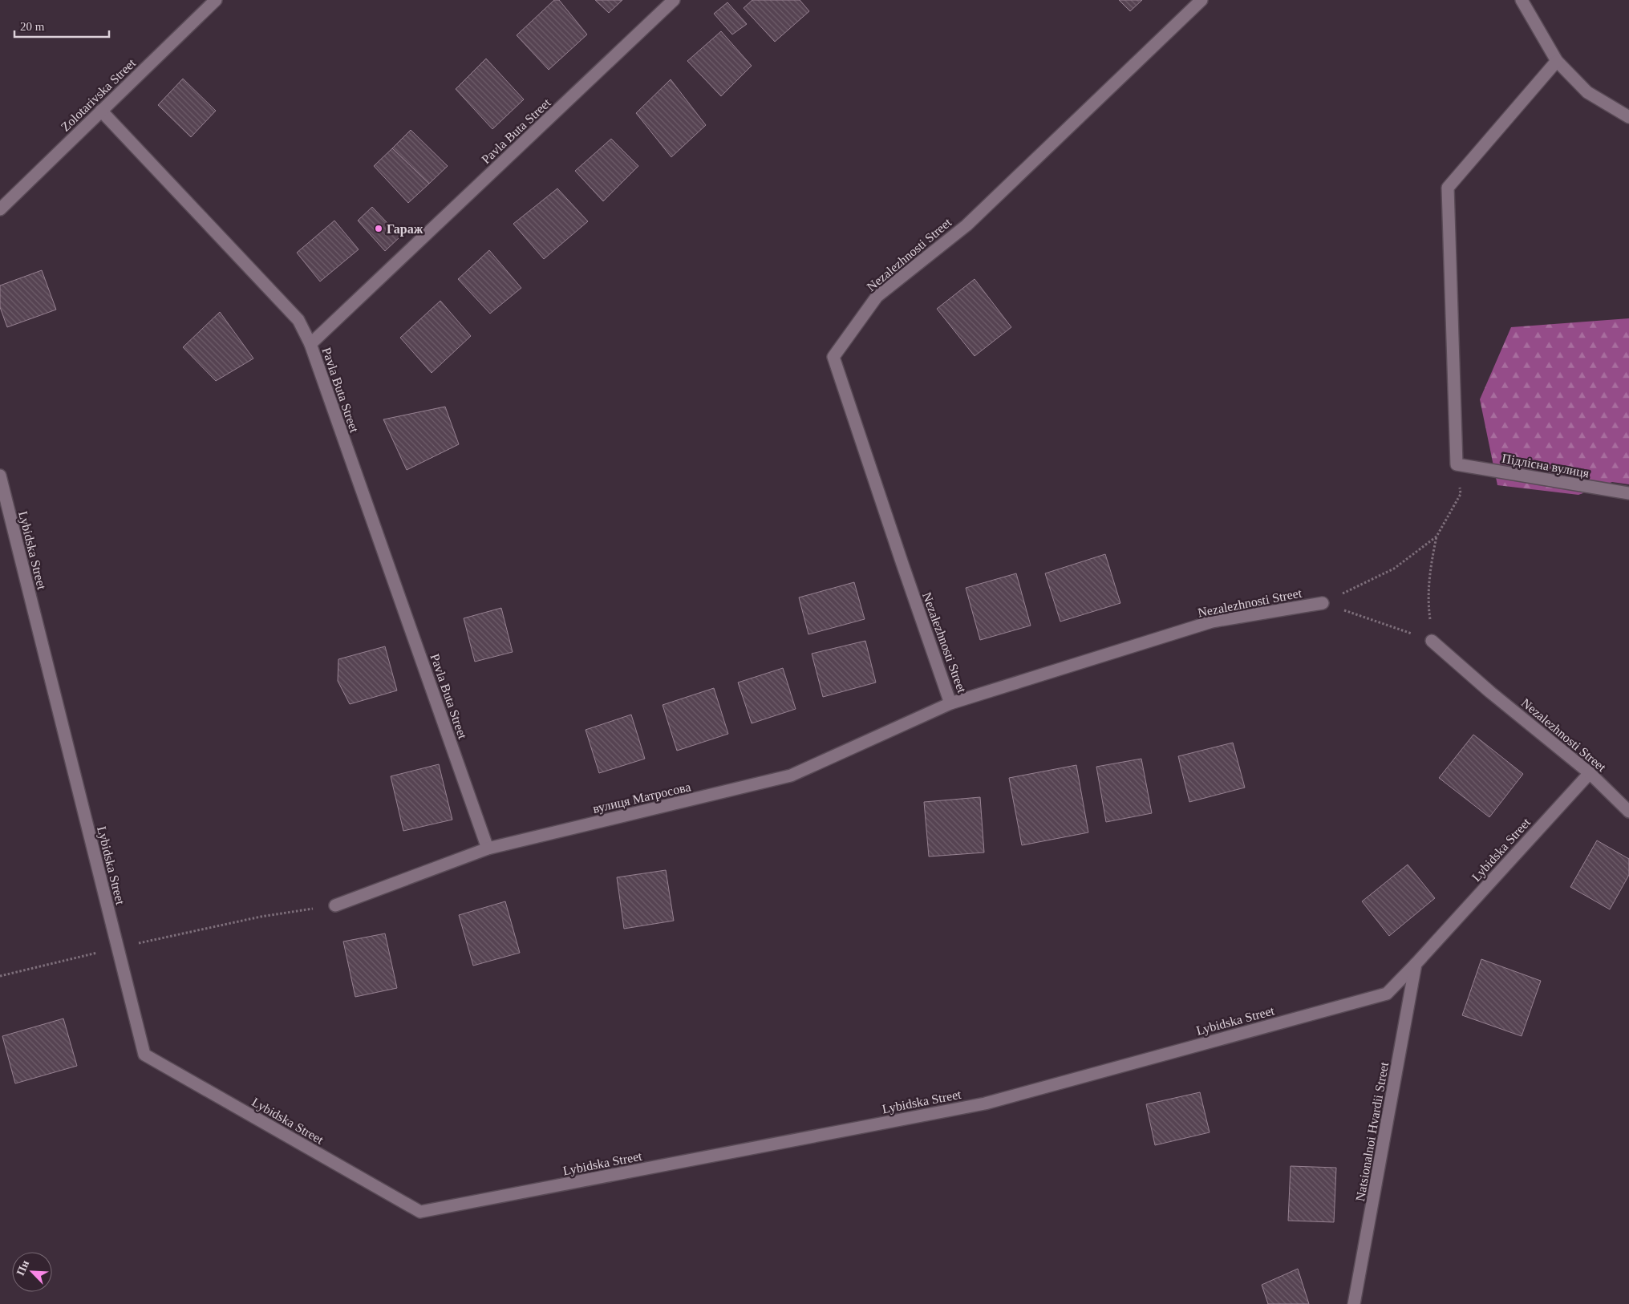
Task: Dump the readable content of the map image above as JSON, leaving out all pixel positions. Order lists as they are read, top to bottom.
{
  "streets": {
    "street": [
      "Zolotarivska Street",
      "Pavla Buta Street",
      "Nezalezhnosti Street",
      "Підлісна вулиця",
      "Lybidska Street",
      "вулиця Матросова",
      "Natsionalnoi Hvardii Street"
    ]
  },
  "crossings": [
    ["Pavla Buta Street", "вулиця Матросова"],
    ["Nezalezhnosti Street", "Lybidska Street"],
    ["Nezalezhnosti Street", "вулиця Матросова"],
    ["Lybidska Street", "Natsionalnoi Hvardii Street"]
  ],
  "places": ["Гараж"],
  "scale_bar": "20 m",
  "north": "top left"
}
